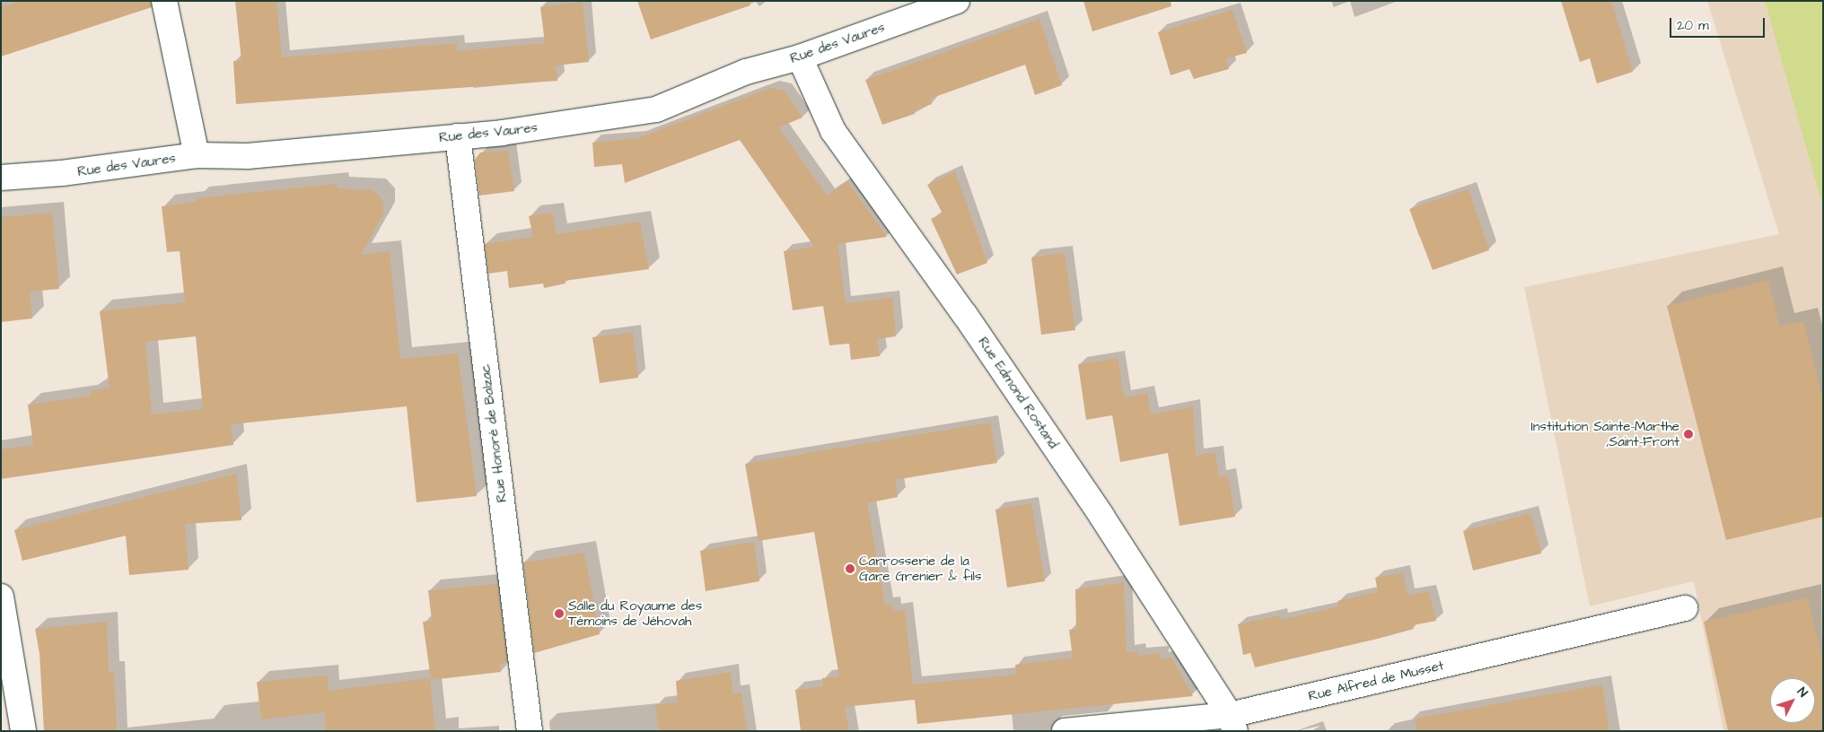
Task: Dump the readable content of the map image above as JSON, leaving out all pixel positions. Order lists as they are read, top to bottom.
{
  "streets": {
    "street": [
      "Rue des Vaures",
      "Rue Edmond Rostand",
      "Rue Honoré de Balzac",
      "Rue Alfred de Musset"
    ]
  },
  "crossings": [
    ["Rue des Vaures", "Rue Edmond Rostand"],
    ["Rue des Vaures", "Rue Honoré de Balzac"],
    ["Rue Edmond Rostand", "Rue Alfred de Musset"]
  ],
  "places": ["Institution Sainte-Marthe ,Saint-Front", "Carrosserie de la Gare Grenier & fils", "Salle du Royaume des Témoins de Jéhovah"],
  "scale_bar": "20 m",
  "north": "top right"
}
